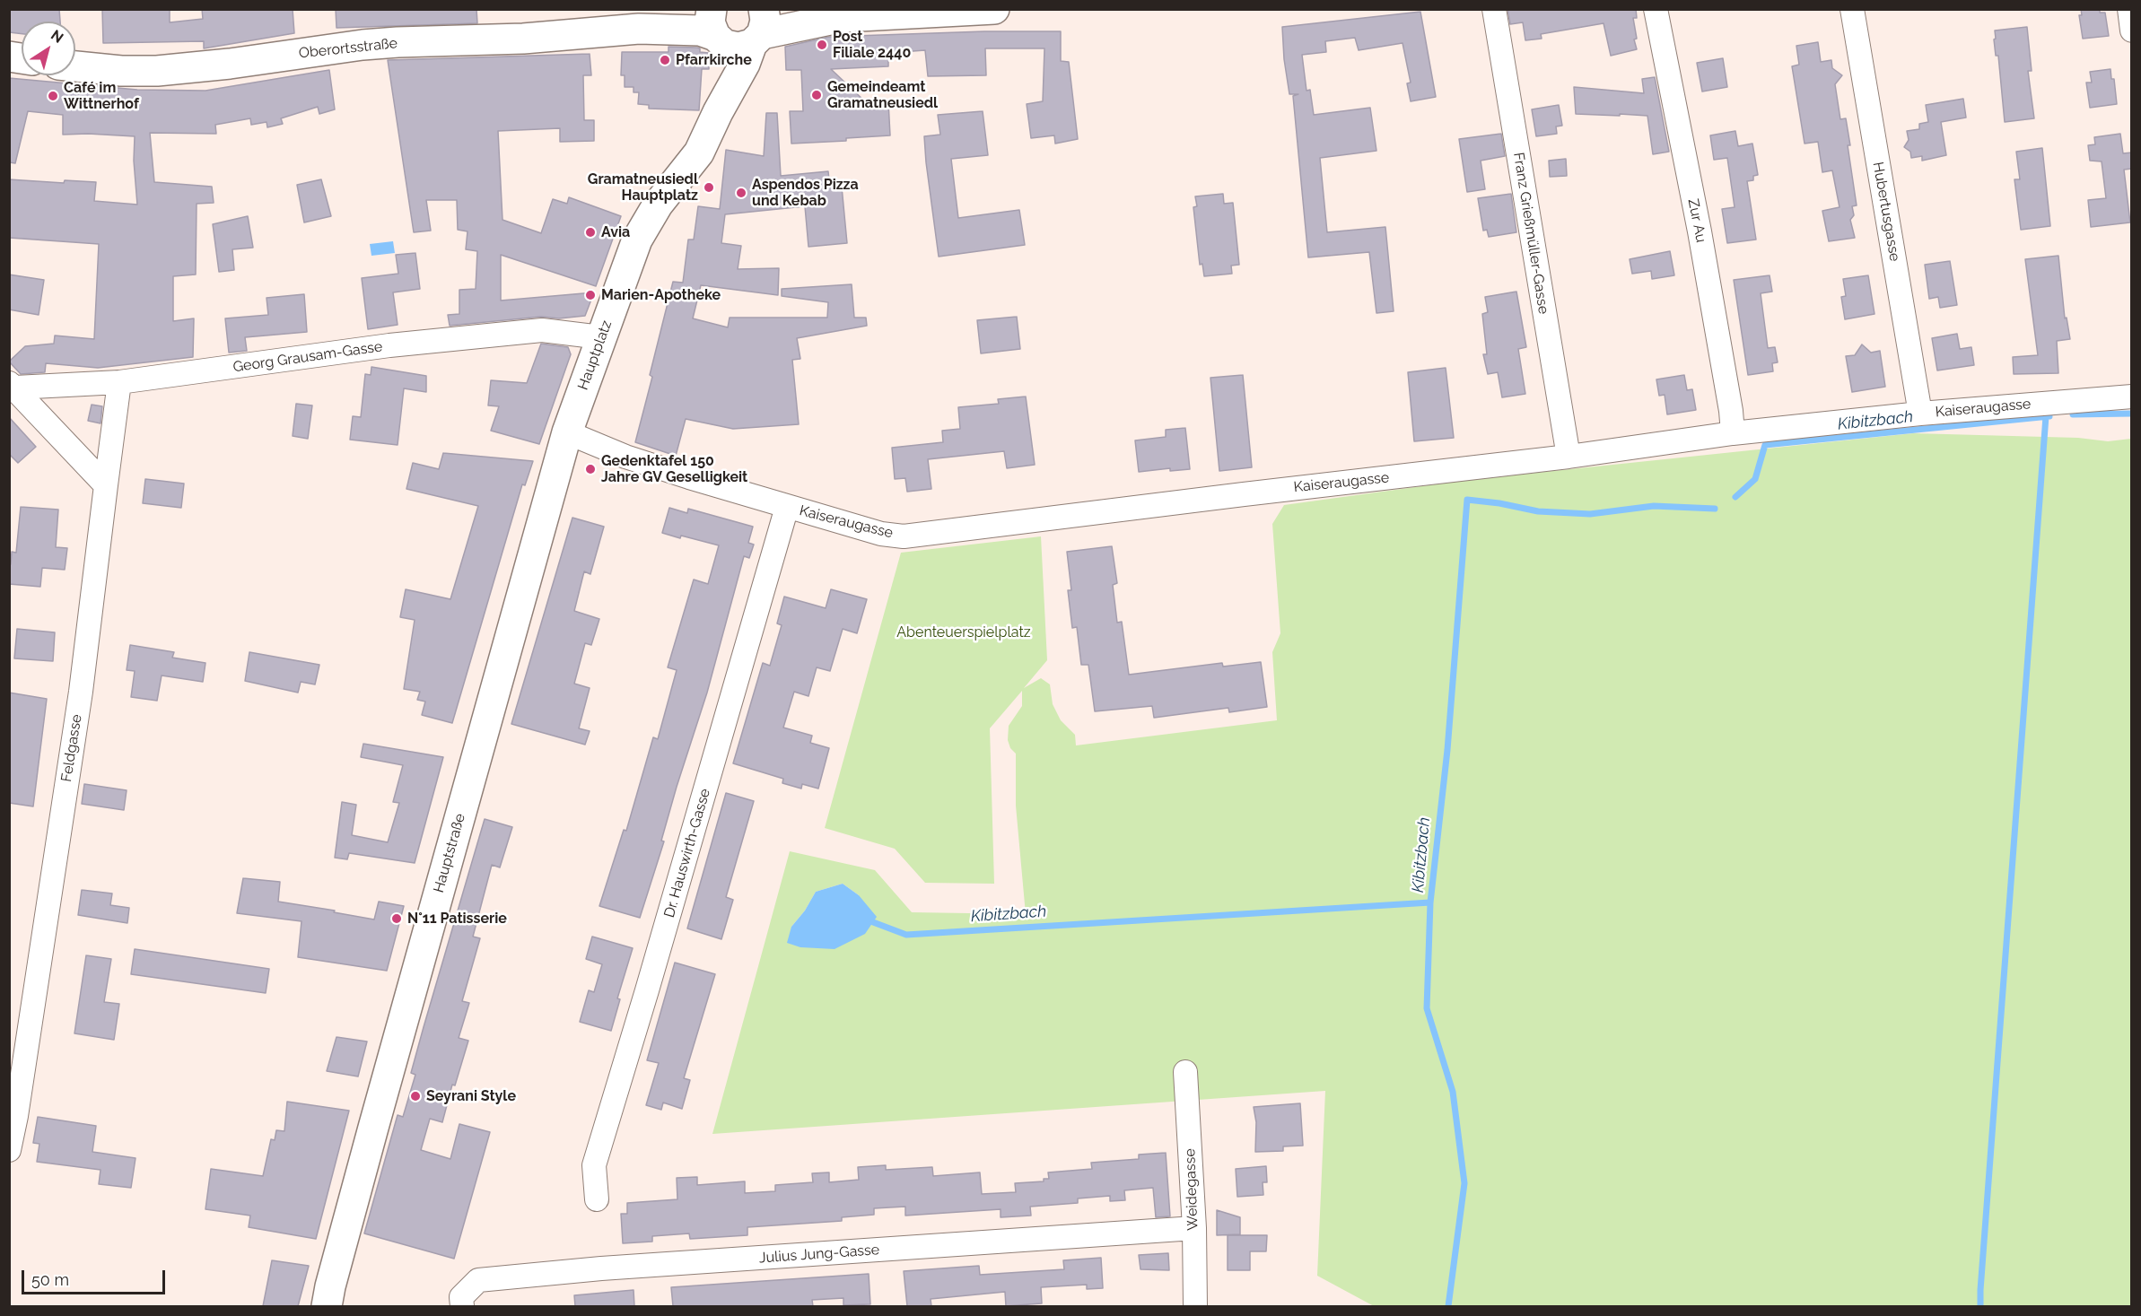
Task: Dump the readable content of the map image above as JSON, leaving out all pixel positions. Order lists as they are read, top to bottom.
{
  "streets": {
    "main road": ["Oberortsstraße", "Hauptplatz", "Hauptstraße"],
    "street": [
      "Hubertusgasse",
      "Zur Au",
      "Franz Grießmüller-Gasse",
      "Georg Grausam-Gasse",
      "Kaiseraugasse",
      "Feldgasse",
      "Dr. Hauswirth-Gasse",
      "Weidegasse",
      "Julius Jung-Gasse"
    ]
  },
  "crossings": [
    ["Oberortsstraße", "Hauptplatz"],
    ["Hubertusgasse", "Kaiseraugasse"],
    ["Zur Au", "Kaiseraugasse"],
    ["Franz Grießmüller-Gasse", "Kaiseraugasse"],
    ["Hauptplatz", "Georg Grausam-Gasse"],
    ["Hauptplatz", "Kaiseraugasse"],
    ["Hauptplatz", "Hauptstraße"],
    ["Georg Grausam-Gasse", "Feldgasse"],
    ["Kaiseraugasse", "Hauptstraße"],
    ["Kaiseraugasse", "Dr. Hauswirth-Gasse"],
    ["Weidegasse", "Julius Jung-Gasse"]
  ],
  "water": ["Kibitzbach"],
  "parks": ["Abenteuerspielplatz"],
  "places": [
    "Post Filiale 2440",
    "Pfarrkirche",
    "Gemeindeamt Gramatneusiedl",
    "Café im Wittnerhof",
    "Gramatneusiedl Hauptplatz",
    "Aspendos Pizza und Kebab",
    "Avia",
    "Marien-Apotheke",
    "Gedenktafel 150 Jahre GV Geselligkeit",
    "N°11 Patisserie",
    "Seyrani Style"
  ],
  "scale_bar": "50 m",
  "north": "top right"
}
